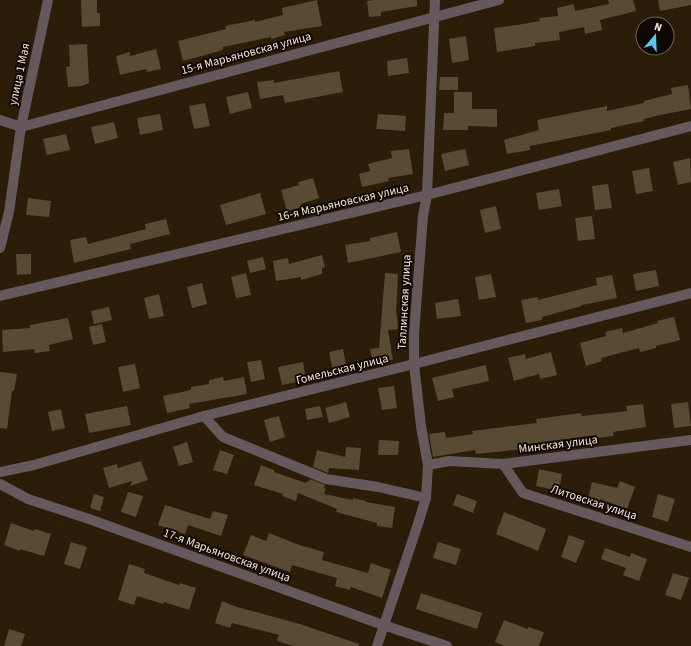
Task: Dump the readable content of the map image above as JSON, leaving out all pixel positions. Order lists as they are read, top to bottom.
{
  "streets": {
    "street": [
      "15-я Марьяновская улица",
      "улица 1 Мая",
      "16-я Марьяновская улица",
      "Таллинская улица",
      "Гомельская улица",
      "Минская улица",
      "Литовская улица",
      "17-я Марьяновская улица"
    ]
  },
  "crossings": [
    ["15-я Марьяновская улица", "улица 1 Мая"],
    ["15-я Марьяновская улица", "Таллинская улица"],
    ["16-я Марьяновская улица", "Таллинская улица"],
    ["Таллинская улица", "Гомельская улица"],
    ["Таллинская улица", "Минская улица"],
    ["Таллинская улица", "17-я Марьяновская улица"],
    ["Минская улица", "Литовская улица"]
  ],
  "north": "top"
}
